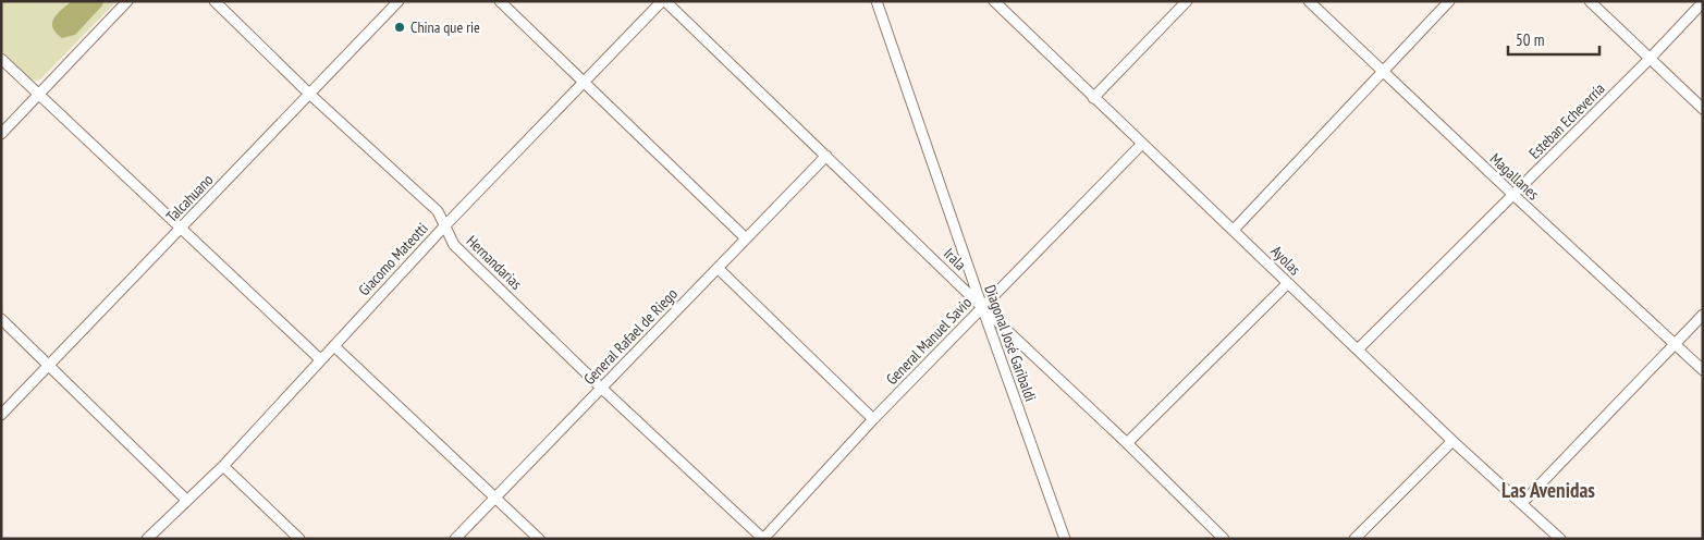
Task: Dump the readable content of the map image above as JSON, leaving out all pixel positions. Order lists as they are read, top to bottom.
{
  "streets": {
    "street": [
      "Esteban Echeverría",
      "Magallanes",
      "Talcahuano",
      "Giacomo Mateotti",
      "Irala",
      "Ayolas",
      "Hernandarias",
      "General Rafael de Riego",
      "General Manuel Savio",
      "Diagonal José Garibaldi"
    ]
  },
  "crossings": [
    ["Esteban Echeverría", "Magallanes"],
    ["Esteban Echeverría", "Ayolas"],
    ["Talcahuano", "Hernandarias"],
    ["Giacomo Mateotti", "Irala"],
    ["Giacomo Mateotti", "Hernandarias"],
    ["Irala", "General Rafael de Riego"],
    ["Irala", "General Manuel Savio"],
    ["Irala", "Diagonal José Garibaldi"],
    ["Ayolas", "General Manuel Savio"],
    ["Hernandarias", "General Rafael de Riego"],
    ["Hernandarias", "General Manuel Savio"],
    ["General Manuel Savio", "Diagonal José Garibaldi"]
  ],
  "districts": ["Las Avenidas"],
  "places": ["China que rie"],
  "scale_bar": "50 m"
}
